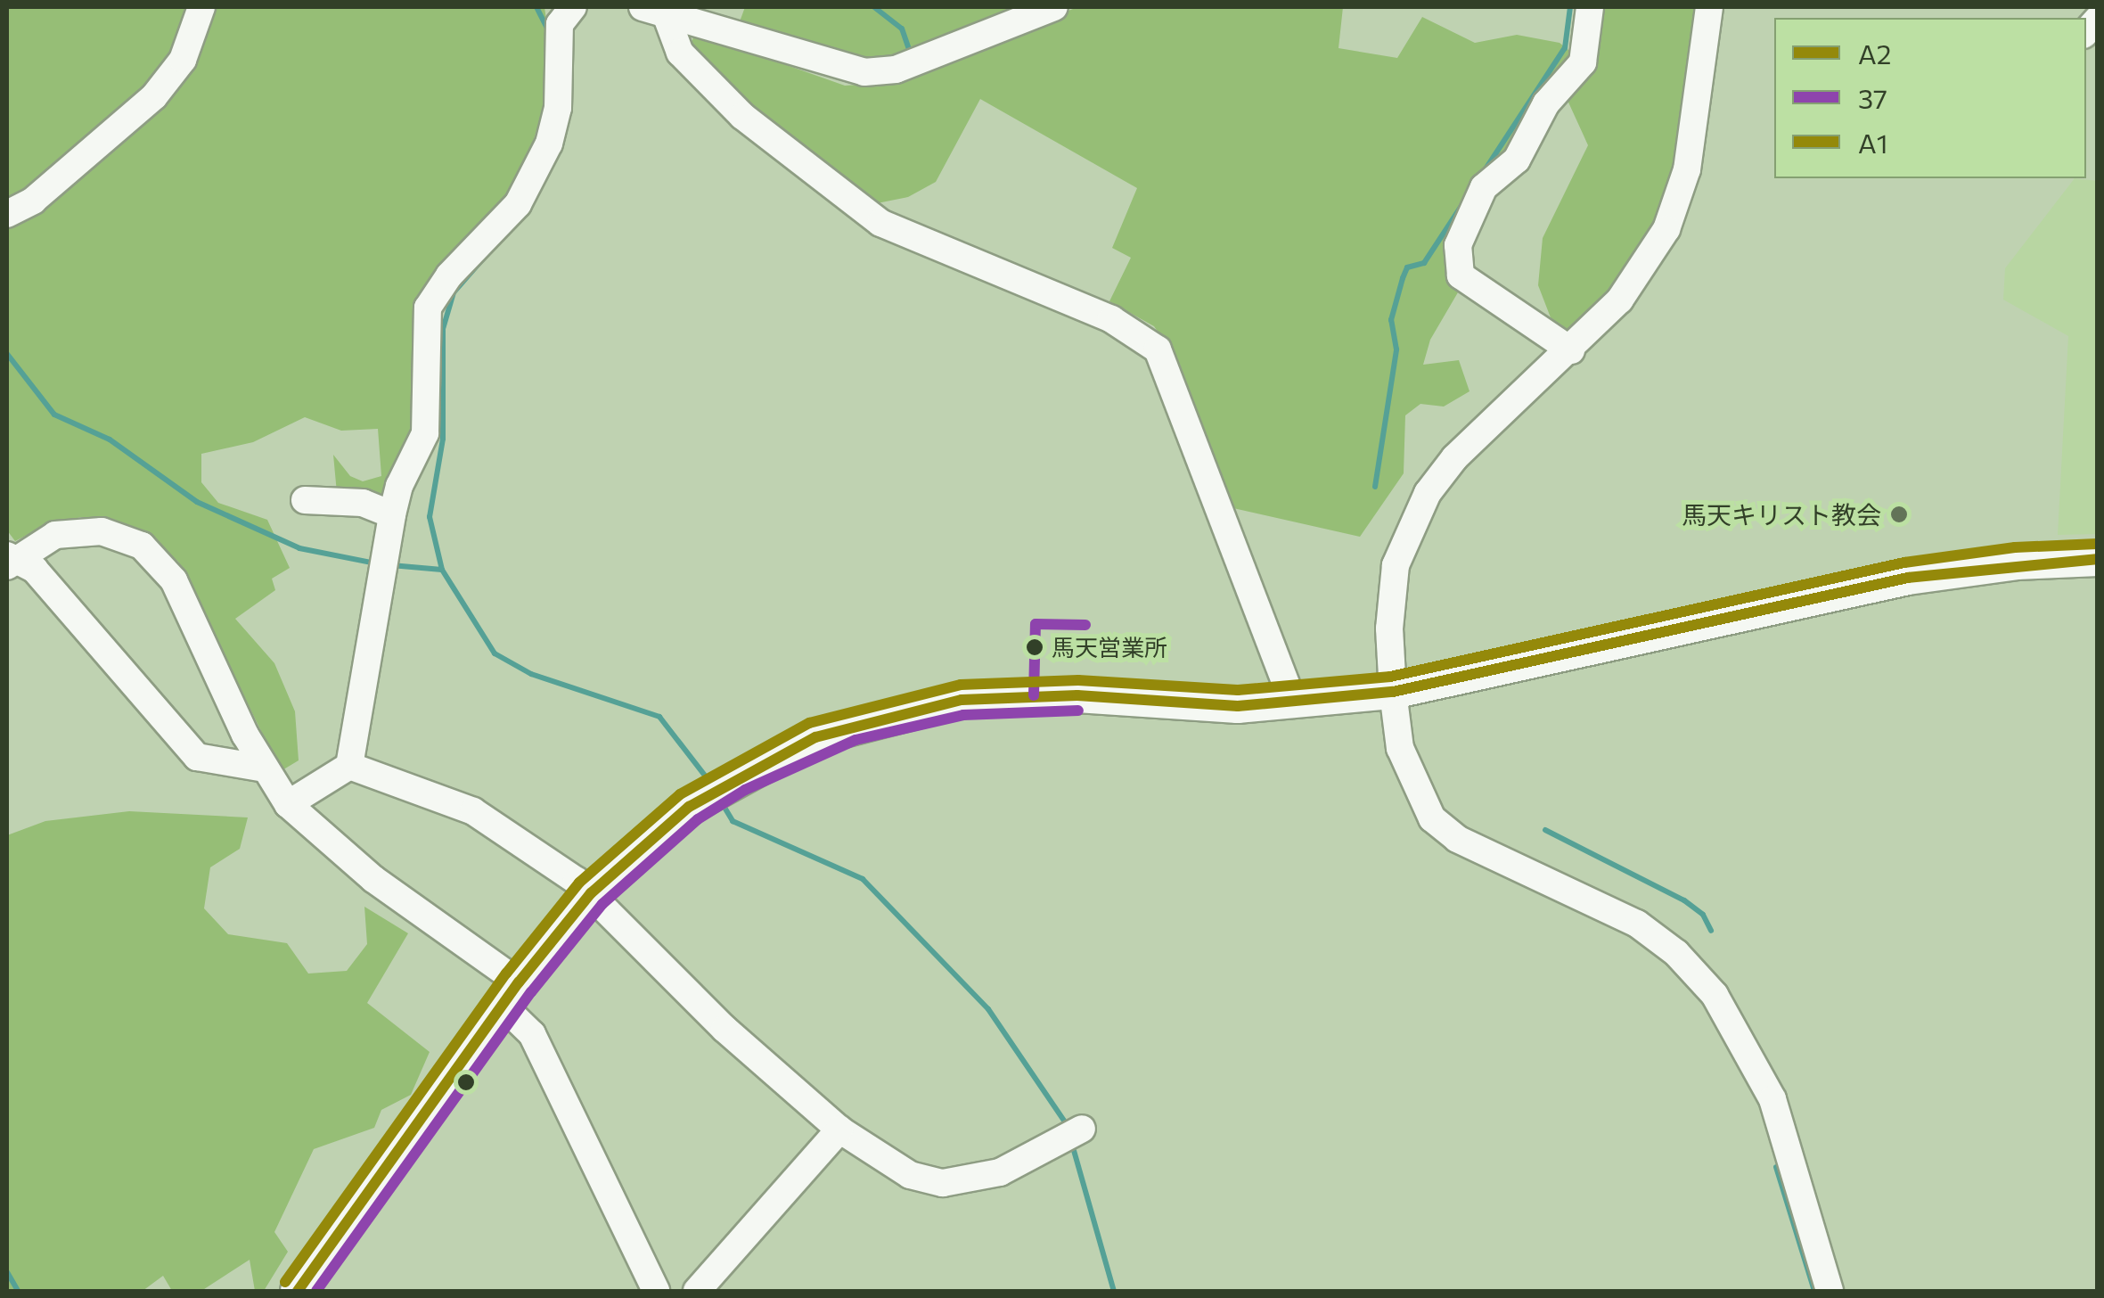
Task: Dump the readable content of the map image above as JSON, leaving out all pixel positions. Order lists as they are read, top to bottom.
{
  "places": ["馬天キリスト教会", "馬天営業所"],
  "lines": ["transit line A1", "transit line A2", "transit line 37"],
  "legend": ["A2", "37", "A1"]
}
